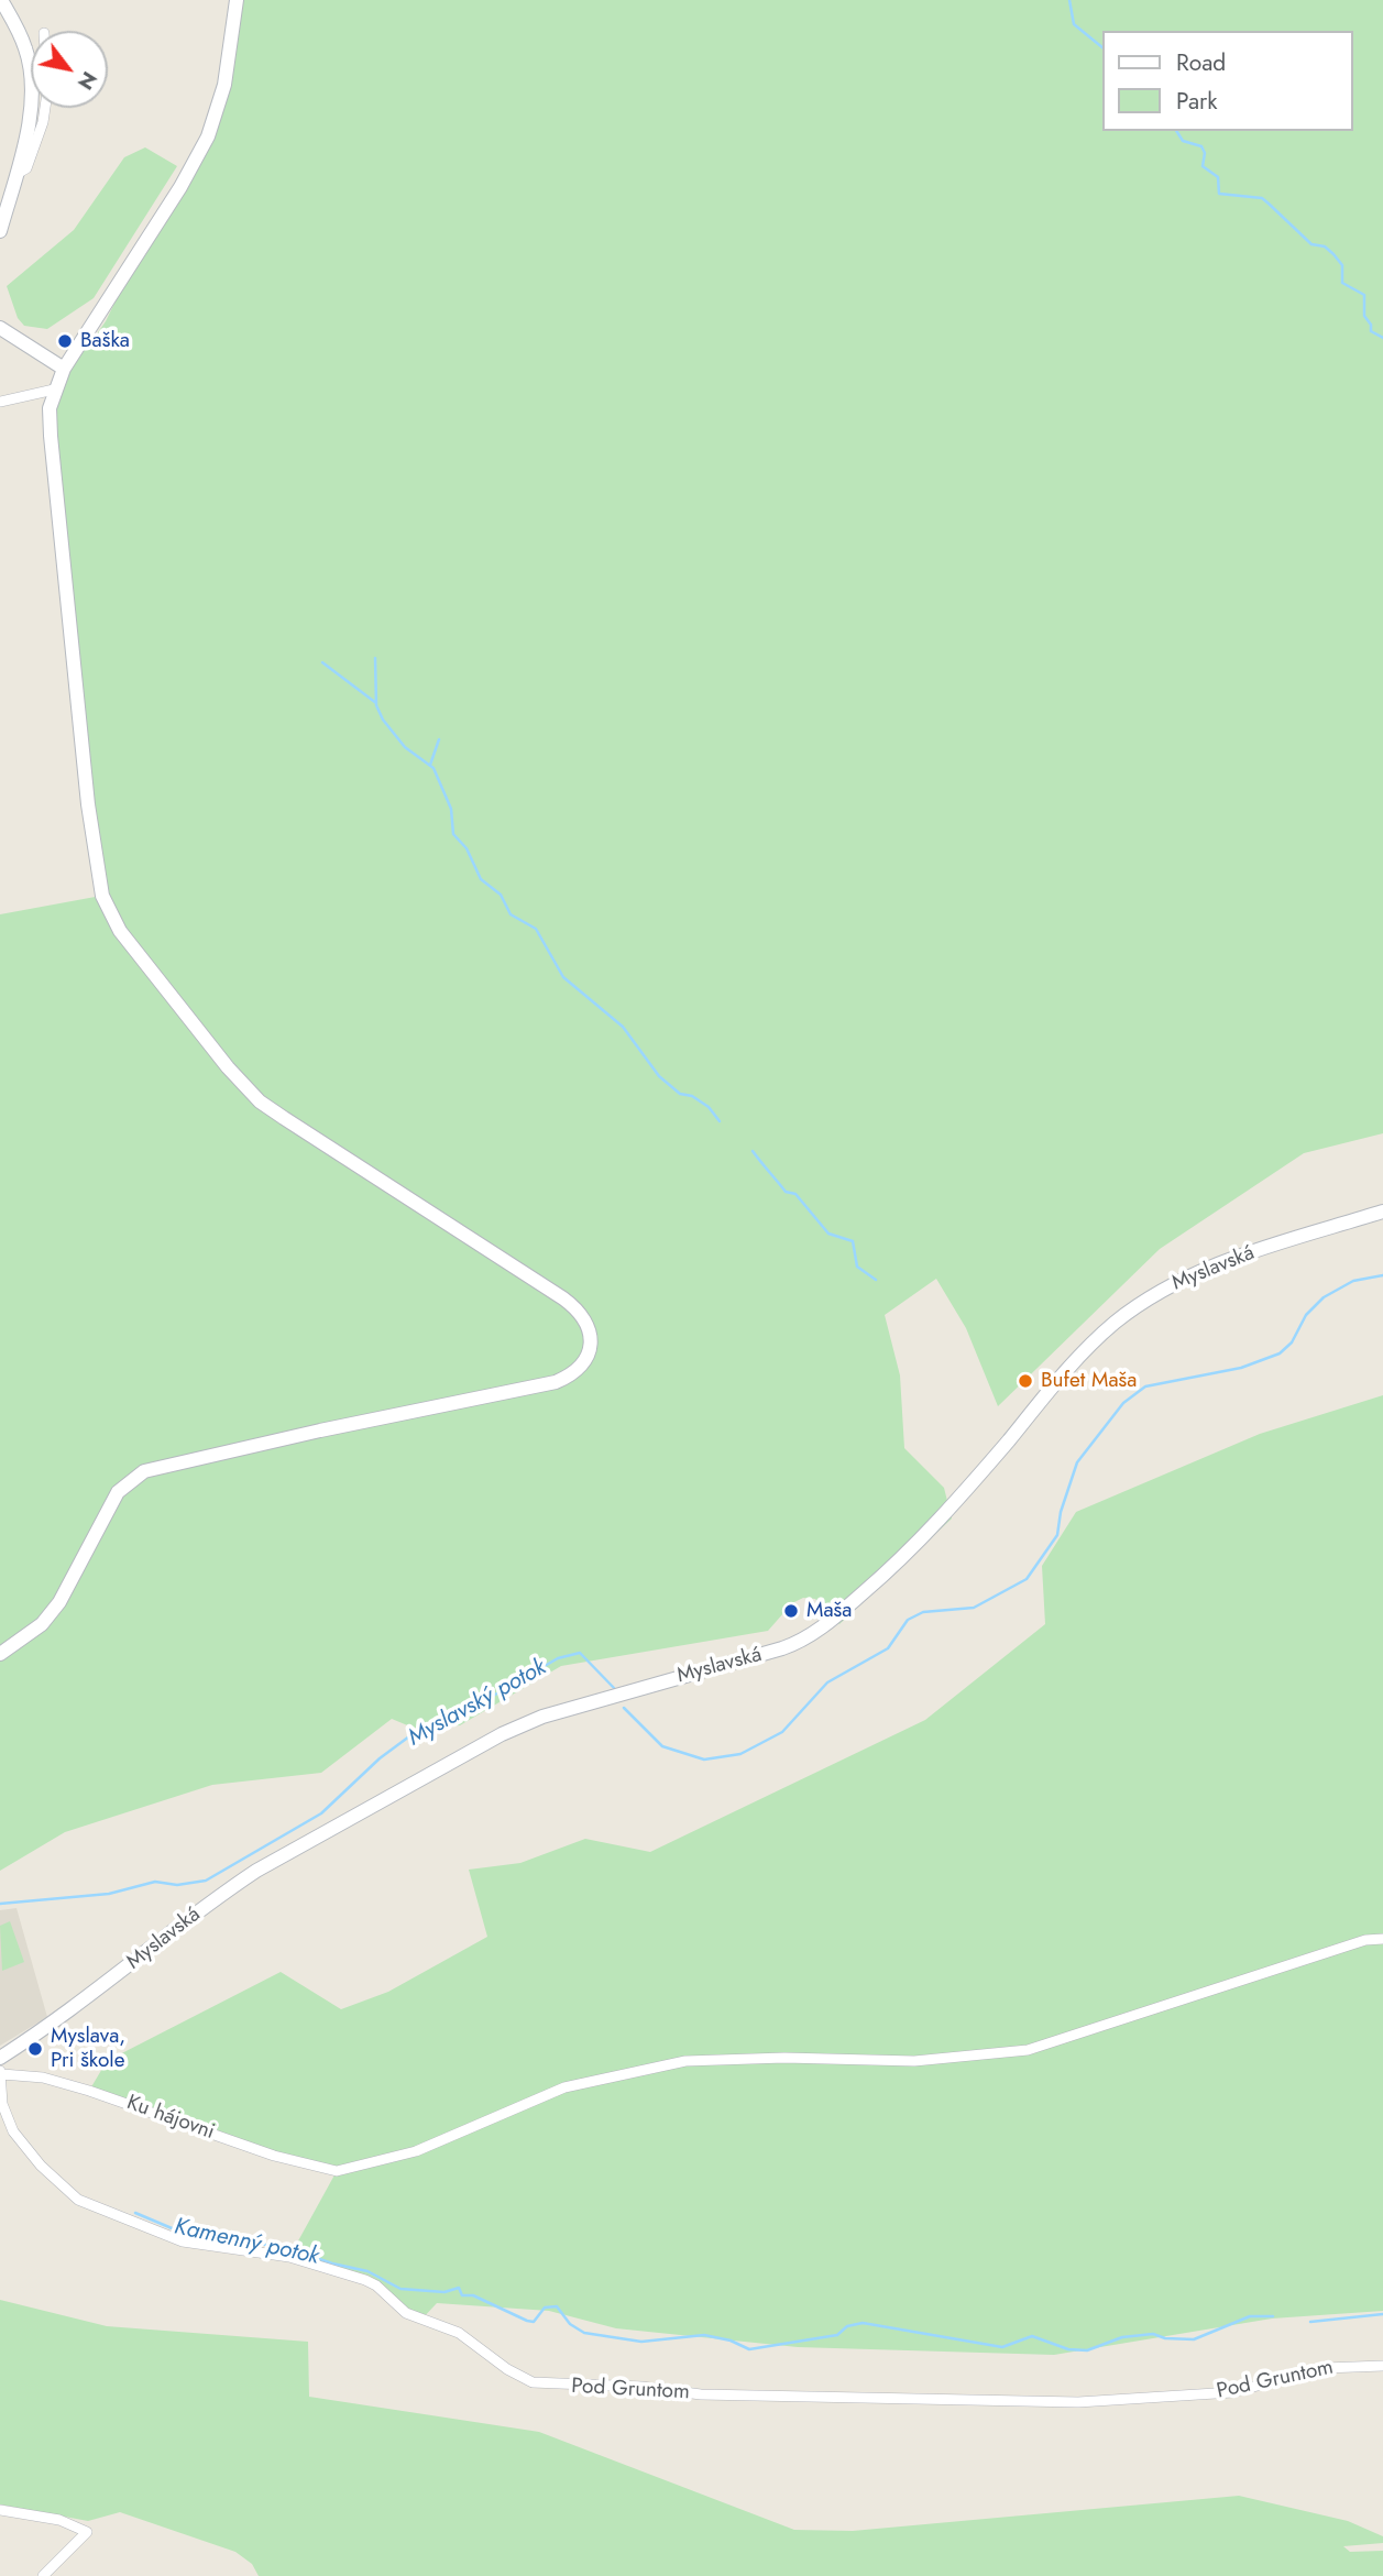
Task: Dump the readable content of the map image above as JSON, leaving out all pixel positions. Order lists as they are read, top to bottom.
{
  "streets": {
    "street": ["Myslavská", "Ku hájovni", "Pod Gruntom"]
  },
  "crossings": [
    ["Ku hájovni", "Pod Gruntom"]
  ],
  "water": ["Myslavský potok", "Kamenný potok"],
  "places": [
    "Baška",
    "Bufet Maša",
    "Maša",
    "Myslava, Pri škole"
  ],
  "legend": ["Road", "Park"],
  "north": "bottom right"
}
